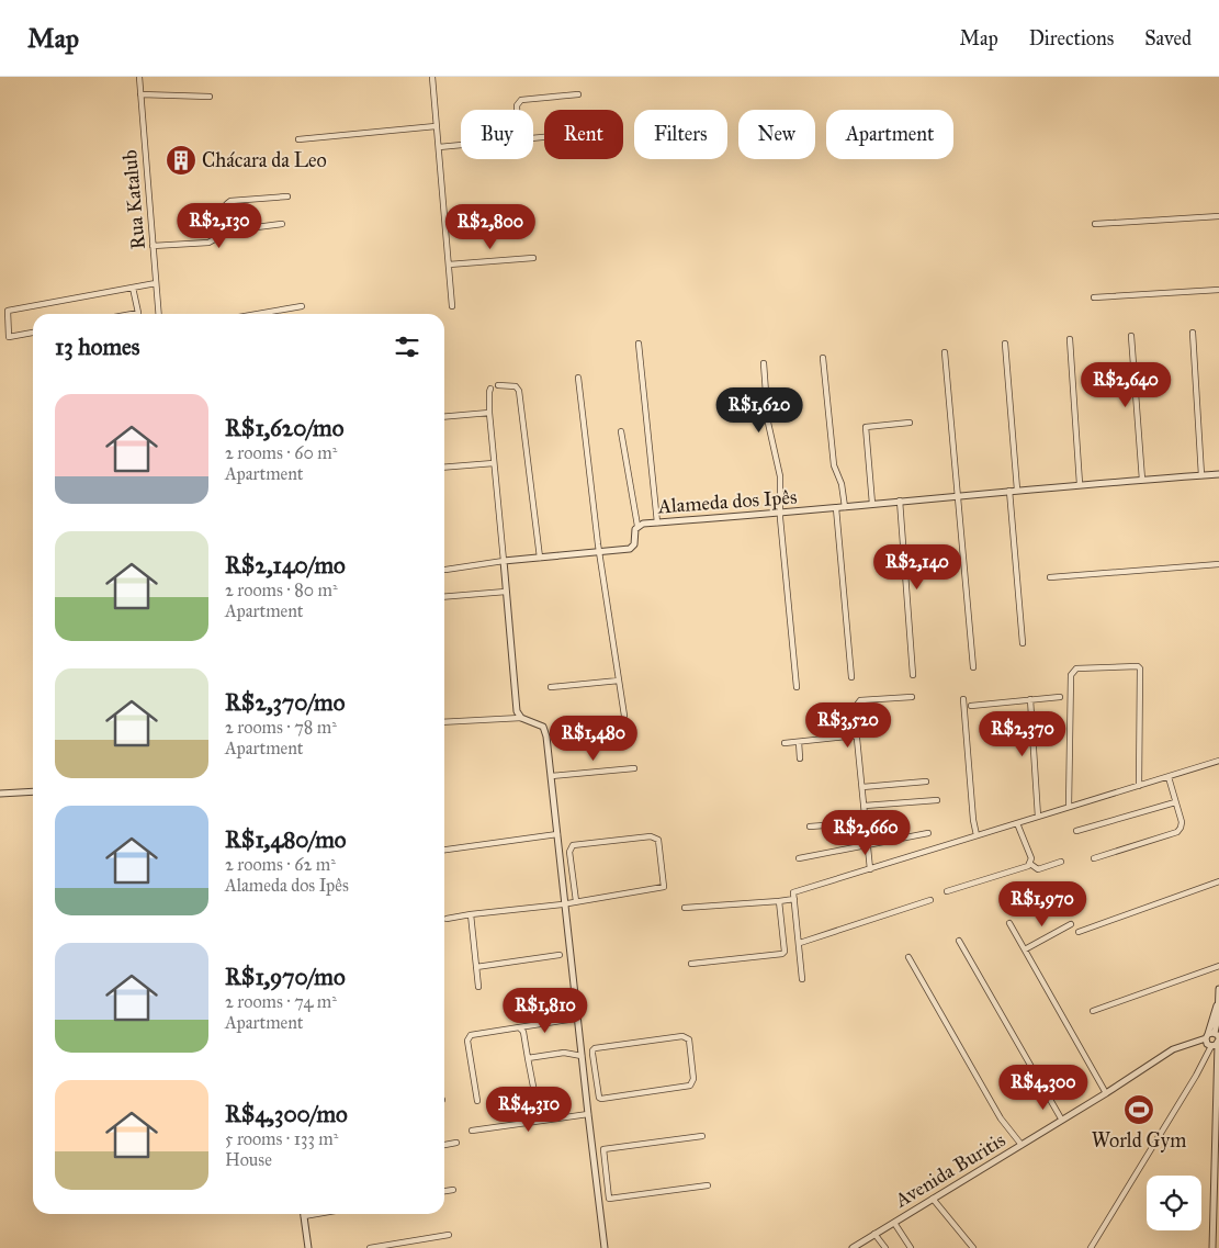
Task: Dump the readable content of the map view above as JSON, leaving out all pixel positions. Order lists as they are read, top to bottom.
{
  "streets": {
    "street": ["Rua Katalub", "Alameda dos Ipês", "Avenida Buritis"]
  },
  "places": {
    "building": ["Chácara da Leo"],
    "sports": ["World Gym"]
  },
  "page": {
    "header": "Map",
    "nav": ["Map", "Directions", "Saved"],
    "chip": [
      "Buy",
      "Rent",
      "Filters",
      "New",
      "Apartment"
    ],
    "price": [
      "R$2,130",
      "R$2,800",
      "R$2,640",
      "R$1,620",
      "R$2,140",
      "R$3,520",
      "R$2,370",
      "R$1,480",
      "R$2,660",
      "R$1,970",
      "R$1,810",
      "R$4,300",
      "R$4,310"
    ],
    "heading": "13 homes",
    "list": [
      {
        "name": "R$1,620/mo",
        "note": "2 rooms · 60 m² · Apartment"
      },
      {
        "name": "R$2,140/mo",
        "note": "2 rooms · 80 m² · Apartment"
      },
      {
        "name": "R$2,370/mo",
        "note": "2 rooms · 78 m² · Apartment"
      },
      {
        "name": "R$1,480/mo",
        "note": "2 rooms · 62 m² · Alameda dos Ipês"
      },
      {
        "name": "R$1,970/mo",
        "note": "2 rooms · 74 m² · Apartment"
      },
      {
        "name": "R$4,300/mo",
        "note": "5 rooms · 133 m² · House"
      }
    ]
  }
}
